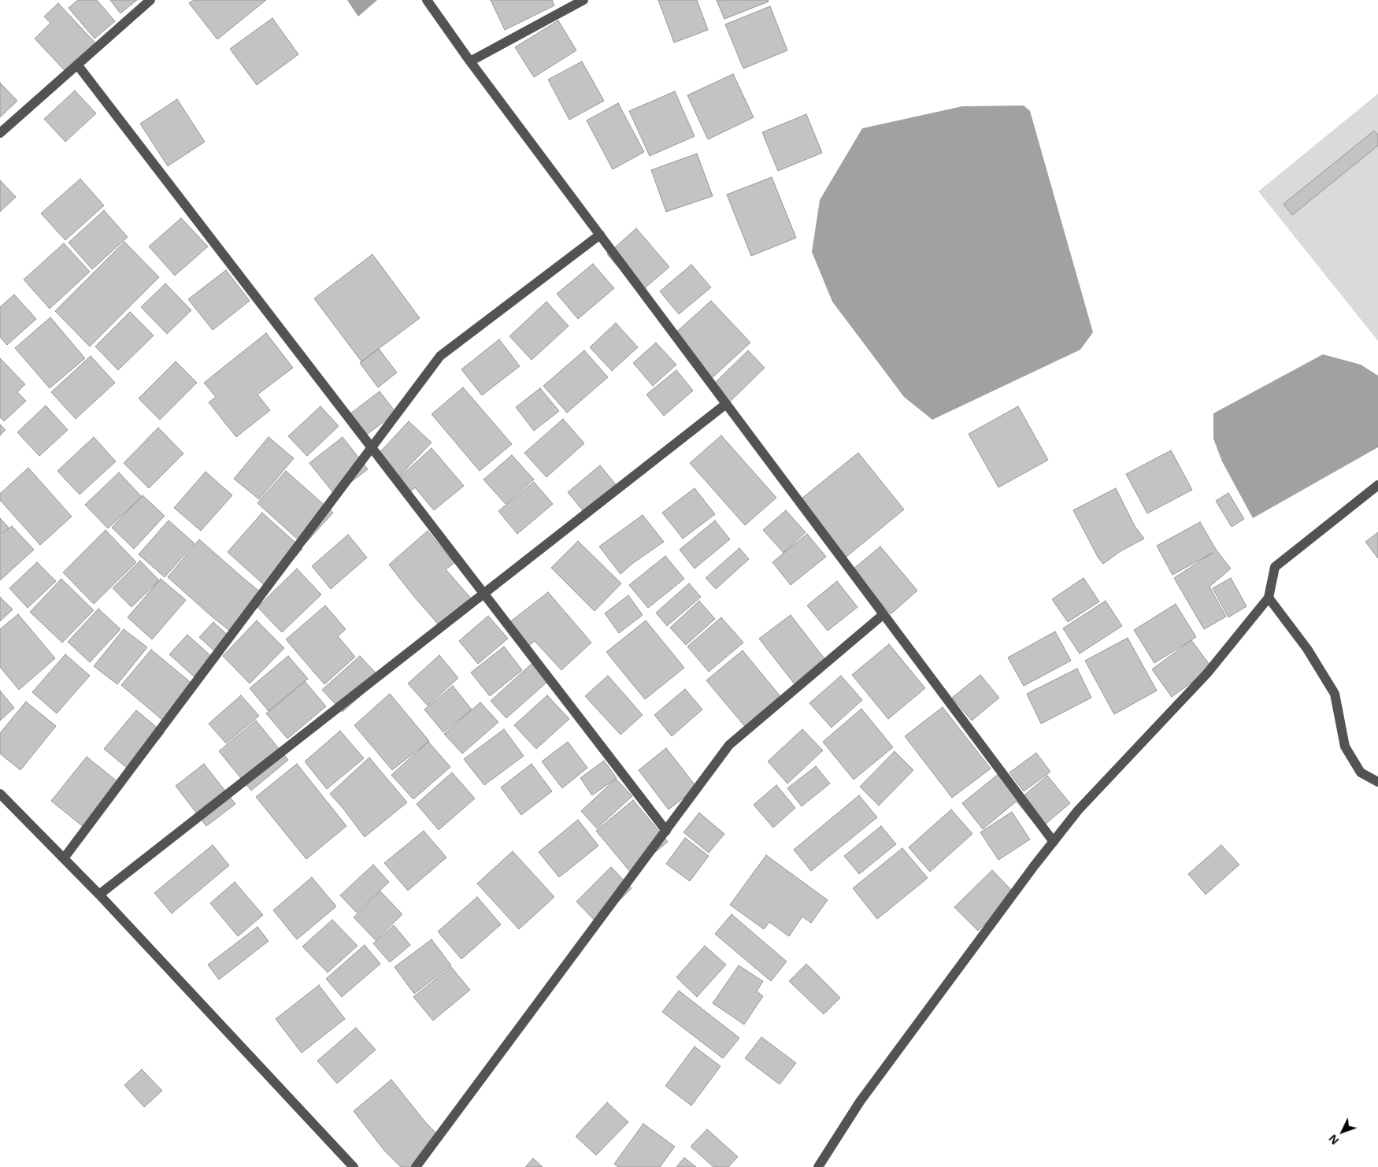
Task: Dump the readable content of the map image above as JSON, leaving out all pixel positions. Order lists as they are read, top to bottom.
{
  "north": "bottom left"
}
